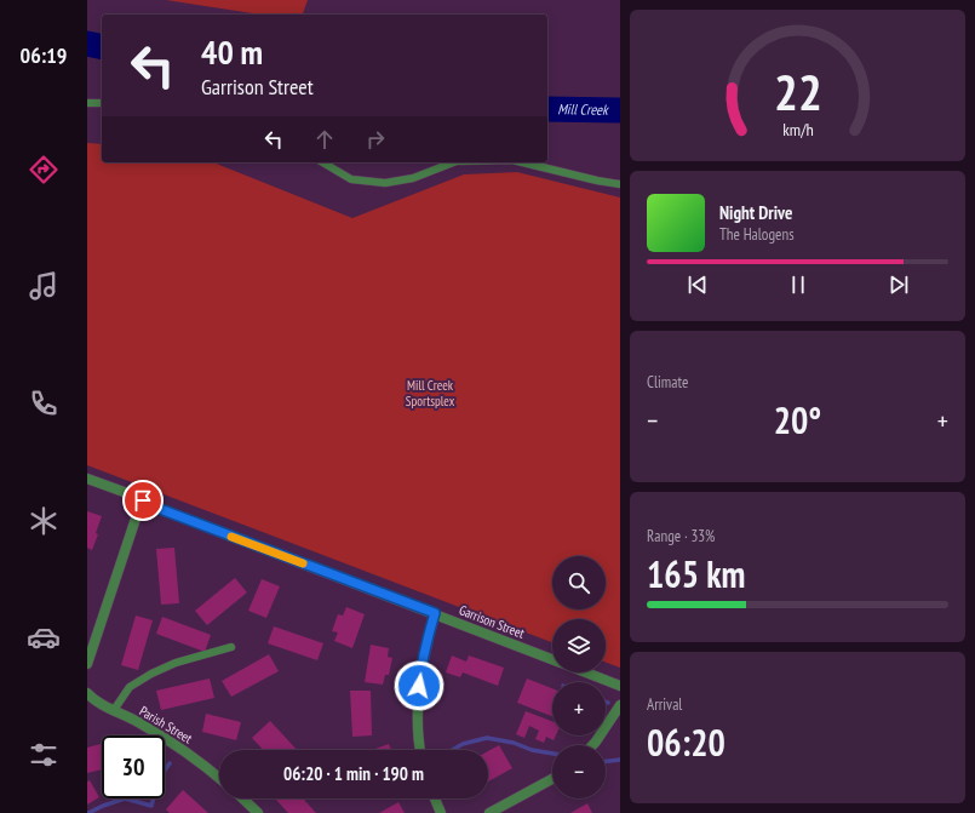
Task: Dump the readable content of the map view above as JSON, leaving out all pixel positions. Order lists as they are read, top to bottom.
{
  "streets": {
    "street": ["Garrison Street", "Parish Street"]
  },
  "water": ["Mill Creek"],
  "parks": ["Mill Creek Sportsplex"],
  "page": {
    "tabs": "06:19",
    "turn": ["40 m", "Garrison Street"],
    "song": ["Night Drive", "The Halogens"],
    "tile": [
      "Climate",
      ["Range · 33%", "165 km"],
      ["Arrival", "06:20"]
    ],
    "heat": ["−", "20°", "+"],
    "map_buttons": ["+", "−"],
    "limit": "30",
    "trip": "06:20 · 1 min · 190 m",
    "gauge": ["22", "km/h"]
  }
}
